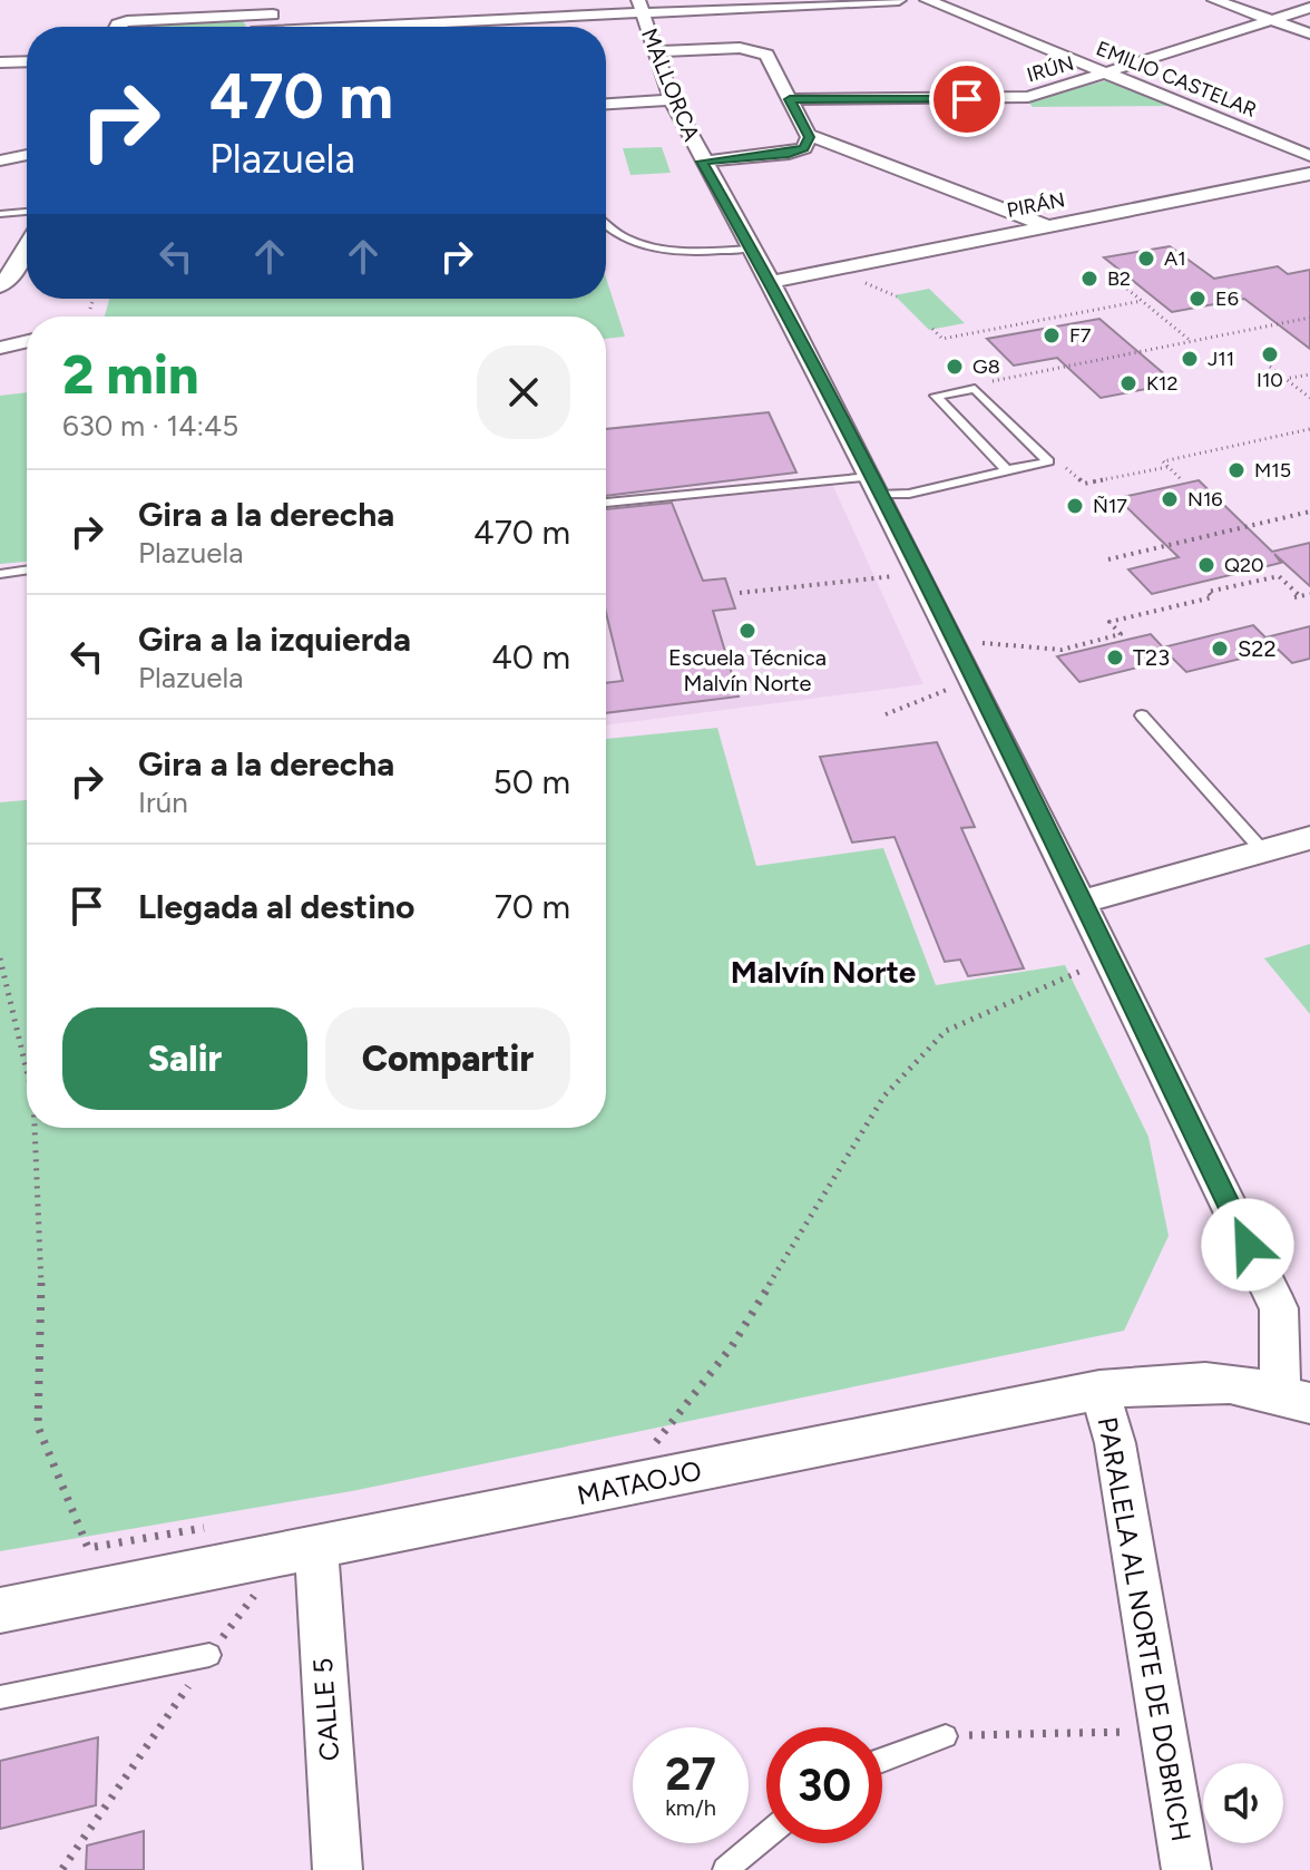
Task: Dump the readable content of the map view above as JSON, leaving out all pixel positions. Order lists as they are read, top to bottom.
{
  "streets": {
    "street": [
      "IRÚN",
      "EMILIO CASTELAR",
      "MALLORCA",
      "PIRÁN",
      "MATAOJO",
      "PARALELA AL NORTE DE DOBRICH",
      "CALLE 5"
    ]
  },
  "crossings": [
    ["IRÚN", "EMILIO CASTELAR"],
    ["MALLORCA", "PIRÁN"],
    ["MALLORCA", "MATAOJO"],
    ["MATAOJO", "PARALELA AL NORTE DE DOBRICH"],
    ["MATAOJO", "CALLE 5"]
  ],
  "districts": ["Malvín Norte"],
  "places": [
    "A1",
    "B2",
    "E6",
    "F7",
    "I10",
    "J11",
    "G8",
    "K12",
    "M15",
    "N16",
    "Ñ17",
    "Q20",
    "Escuela Técnica Malvín Norte",
    "S22",
    "T23"
  ],
  "page": {
    "turn": ["470 m", "Plazuela"],
    "heading": ["2 min", "630 m · 14:45"],
    "list": [
      {
        "name": "Gira a la derecha",
        "note": "Plazuela",
        "value": "470 m"
      },
      {
        "name": "Gira a la izquierda",
        "note": "Plazuela",
        "value": "40 m"
      },
      {
        "name": "Gira a la derecha",
        "note": "Irún",
        "value": "50 m"
      },
      {
        "name": "Llegada al destino",
        "value": "70 m"
      }
    ],
    "buttons": ["Salir", "Compartir"],
    "speed": "27 km/h",
    "limit": "30"
  }
}
